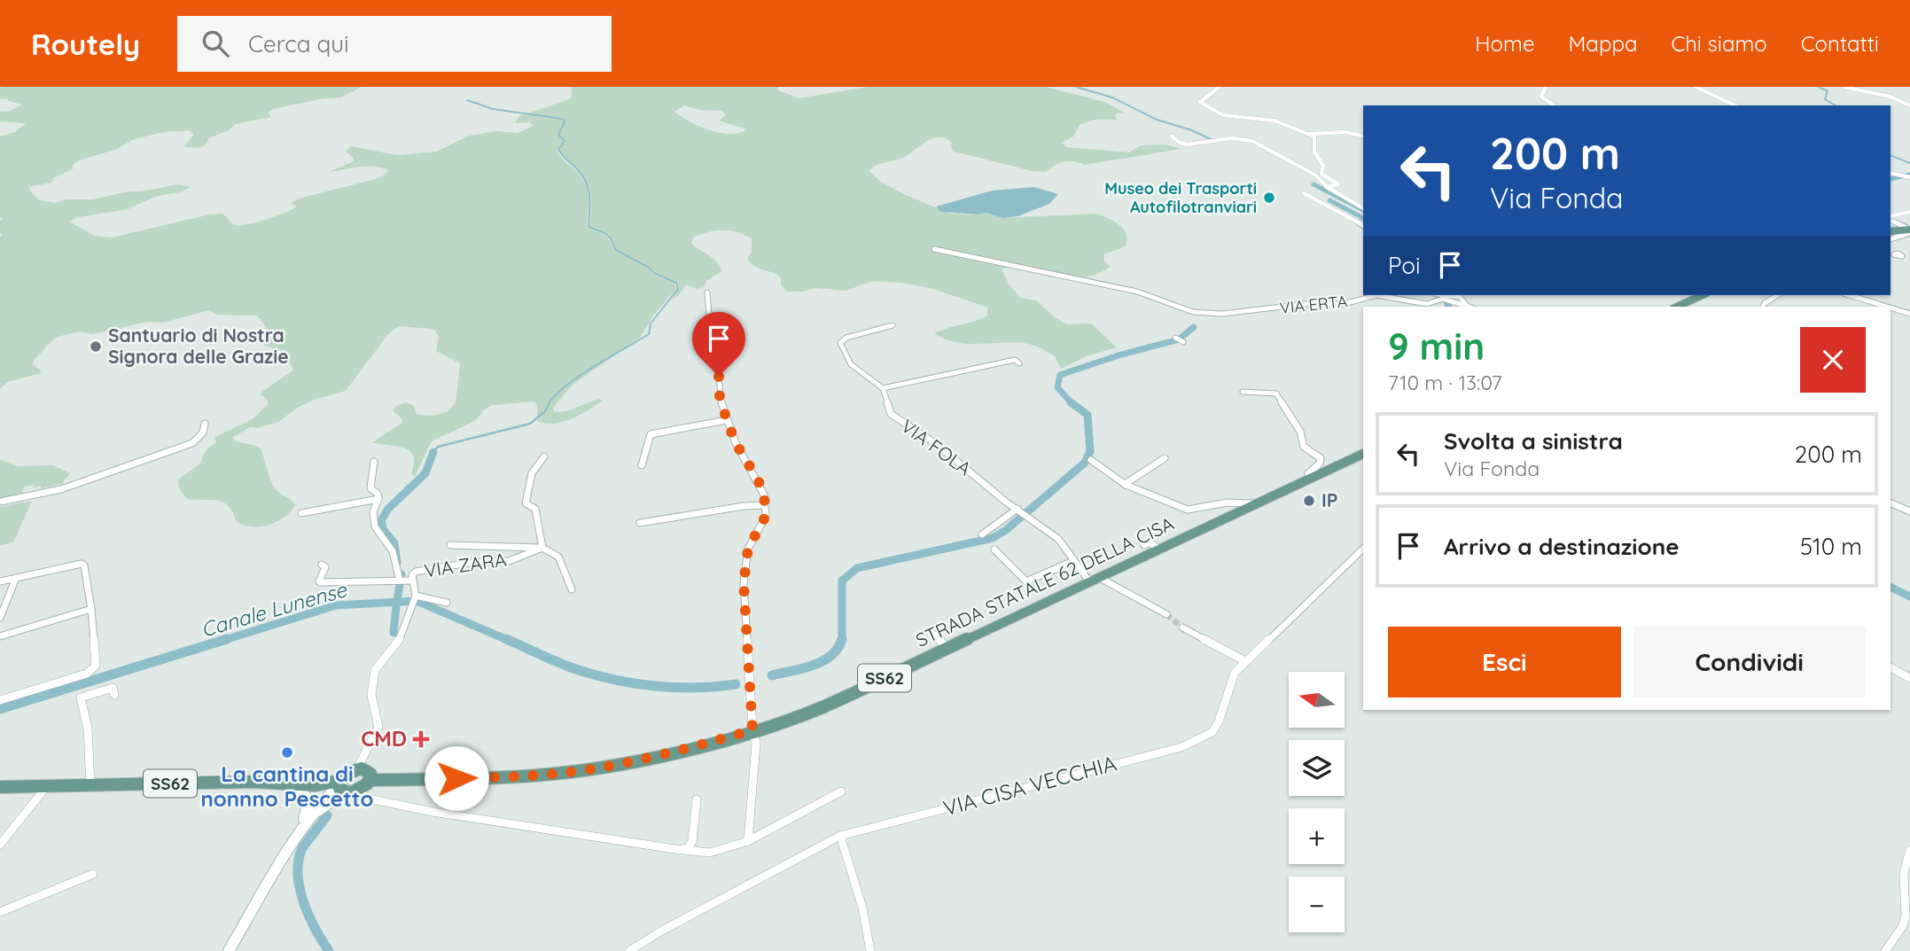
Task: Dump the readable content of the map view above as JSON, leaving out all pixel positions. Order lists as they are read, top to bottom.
{
  "streets": {
    "main road": ["STRADA STATALE 62 DELLA CISA", "SS62"],
    "street": [
      "VIA ERTA",
      "VIA FOLA",
      "VIA ZARA",
      "VIA CISA VECCHIA"
    ]
  },
  "crossings": [
    ["VIA FOLA", "STRADA STATALE 62 DELLA CISA"]
  ],
  "water": ["Canale Lunense"],
  "places": {
    "other": [
      "Museo dei Trasporti Autofilotranviari",
      "Santuario di Nostra Signora delle Grazie",
      "IP",
      "La cantina di nonnno Pescetto"
    ],
    "health": ["CMD"]
  },
  "north": "left",
  "page": {
    "header": "Routely",
    "search": "Cerca qui",
    "nav": [
      "Home",
      "Mappa",
      "Chi siamo",
      "Contatti"
    ],
    "turn": ["200 m", "Via Fonda"],
    "then": "Poi",
    "heading": ["9 min", "710 m · 13:07"],
    "list": [
      {
        "name": "Svolta a sinistra",
        "note": "Via Fonda",
        "value": "200 m"
      },
      {
        "name": "Arrivo a destinazione",
        "value": "510 m"
      }
    ],
    "buttons": ["Esci", "Condividi"],
    "map_buttons": ["+", "−"]
  }
}
